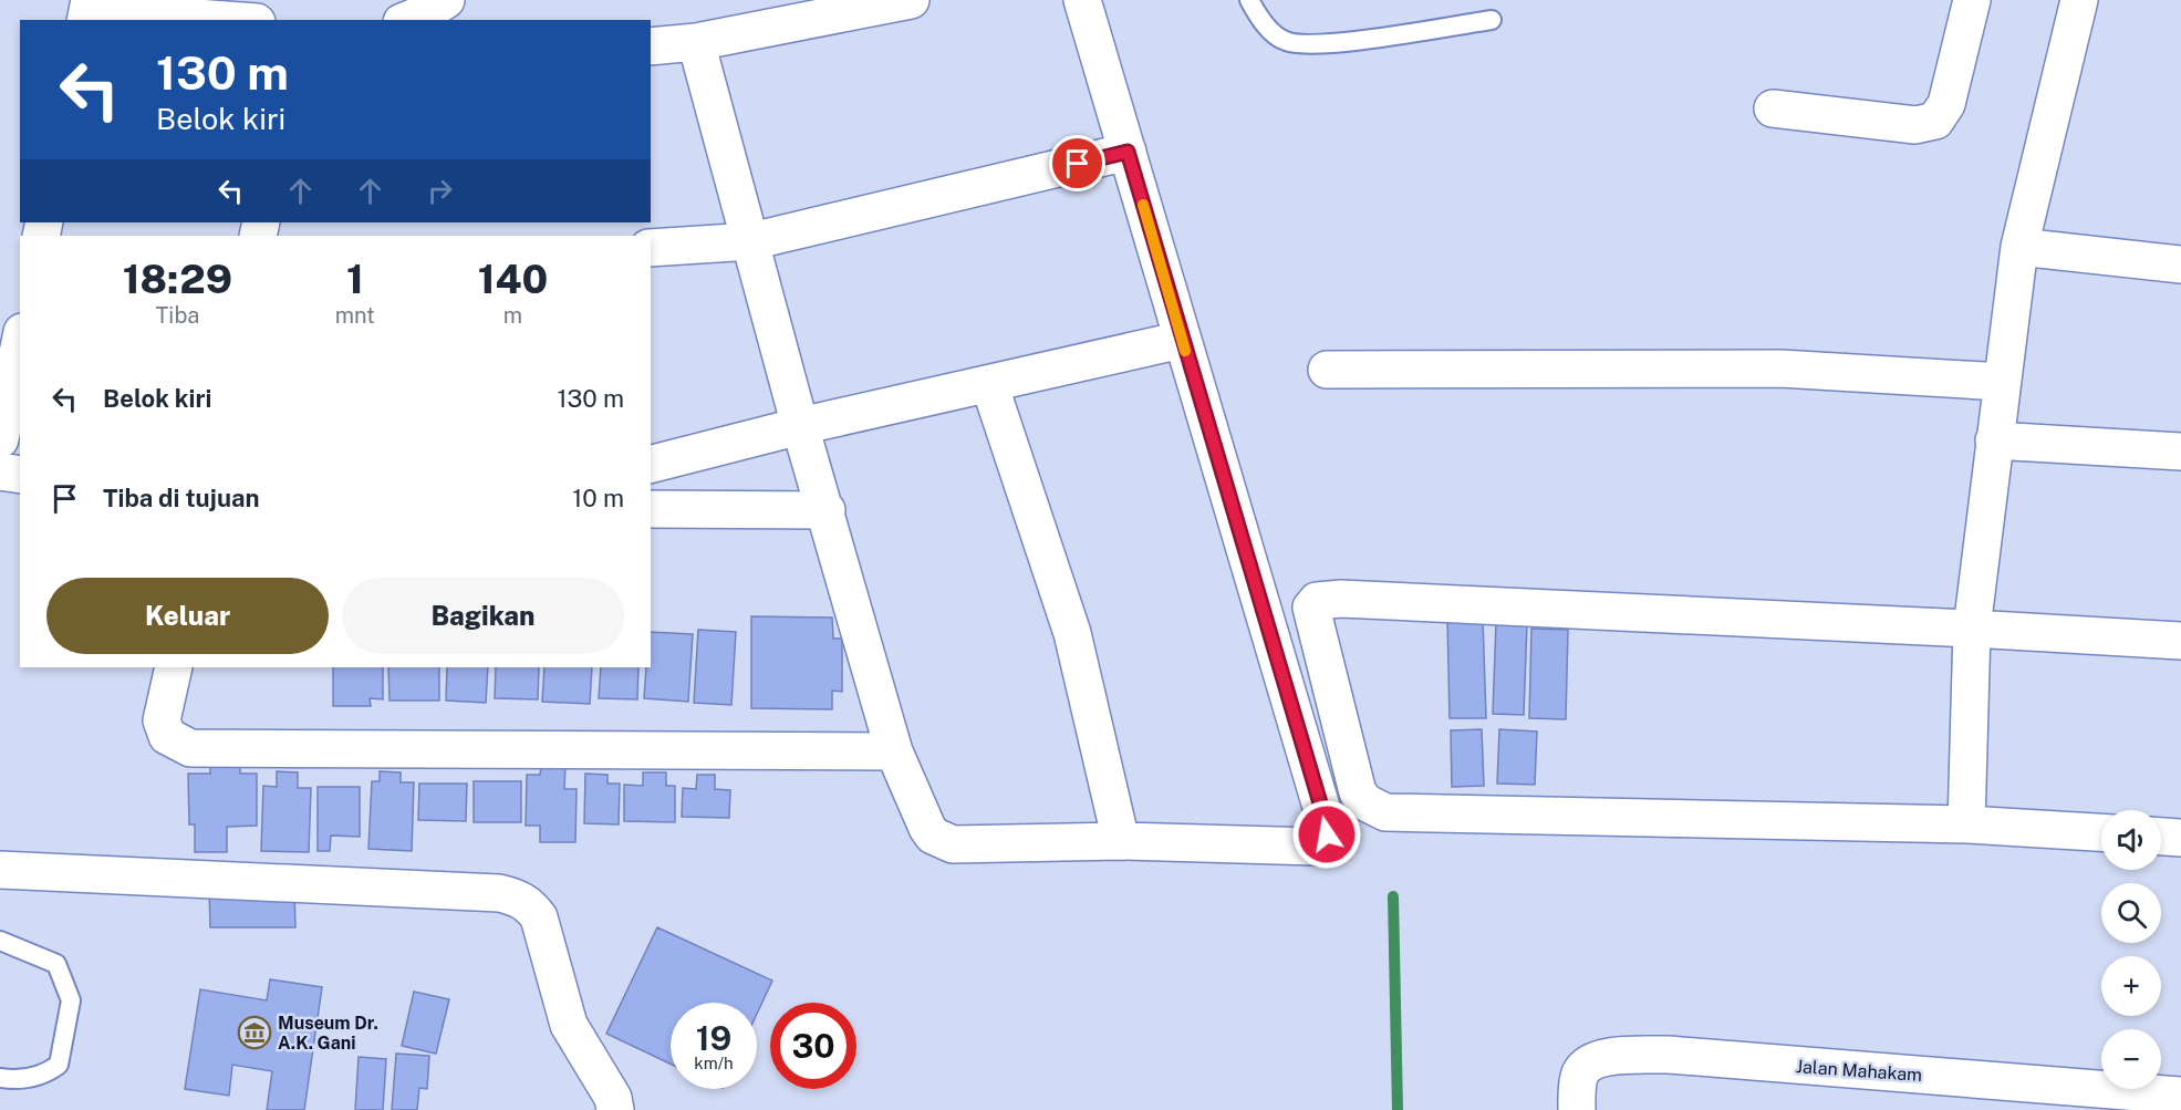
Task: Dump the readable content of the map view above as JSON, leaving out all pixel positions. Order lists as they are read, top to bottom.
{
  "streets": {
    "street": ["Jalan Mahakam"]
  },
  "places": {
    "museum": ["Museum Dr. A.K. Gani"]
  },
  "page": {
    "turn": ["130 m", "Belok kiri"],
    "eta": [
      "18:29",
      "Tiba",
      "1",
      "mnt",
      "140",
      "m"
    ],
    "list": [
      {
        "name": "Belok kiri",
        "value": "130 m"
      },
      {
        "name": "Tiba di tujuan",
        "value": "10 m"
      }
    ],
    "buttons": ["Keluar", "Bagikan"],
    "map_buttons": ["+", "−"],
    "speed": "19 km/h",
    "limit": "30"
  }
}
